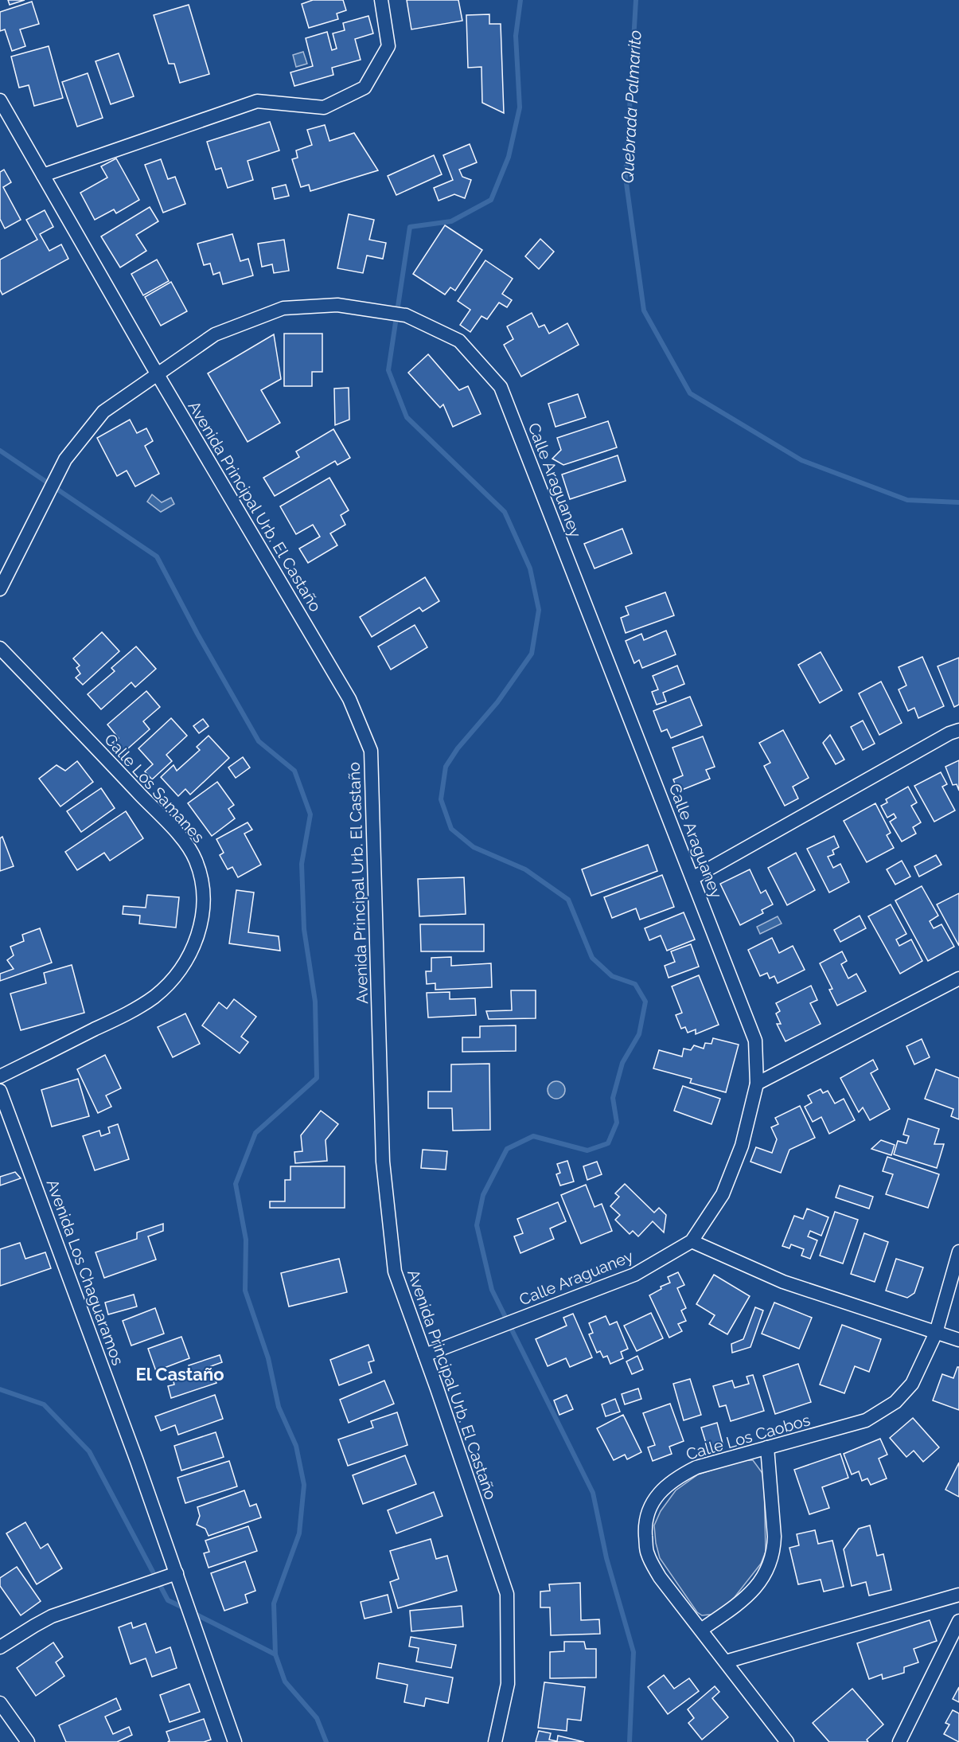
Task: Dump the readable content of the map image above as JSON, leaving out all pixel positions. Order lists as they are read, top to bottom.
{
  "streets": {
    "street": [
      "Calle Araguaney",
      "Avenida Principal Urb. El Castaño",
      "Calle Los Samanes",
      "Avenida Los Chaguaramos",
      "Calle Los Caobos"
    ]
  },
  "crossings": [
    ["Calle Araguaney", "Avenida Principal Urb. El Castaño"]
  ],
  "districts": ["El Castaño"],
  "water": ["Quebrada Palmarito"]
}
